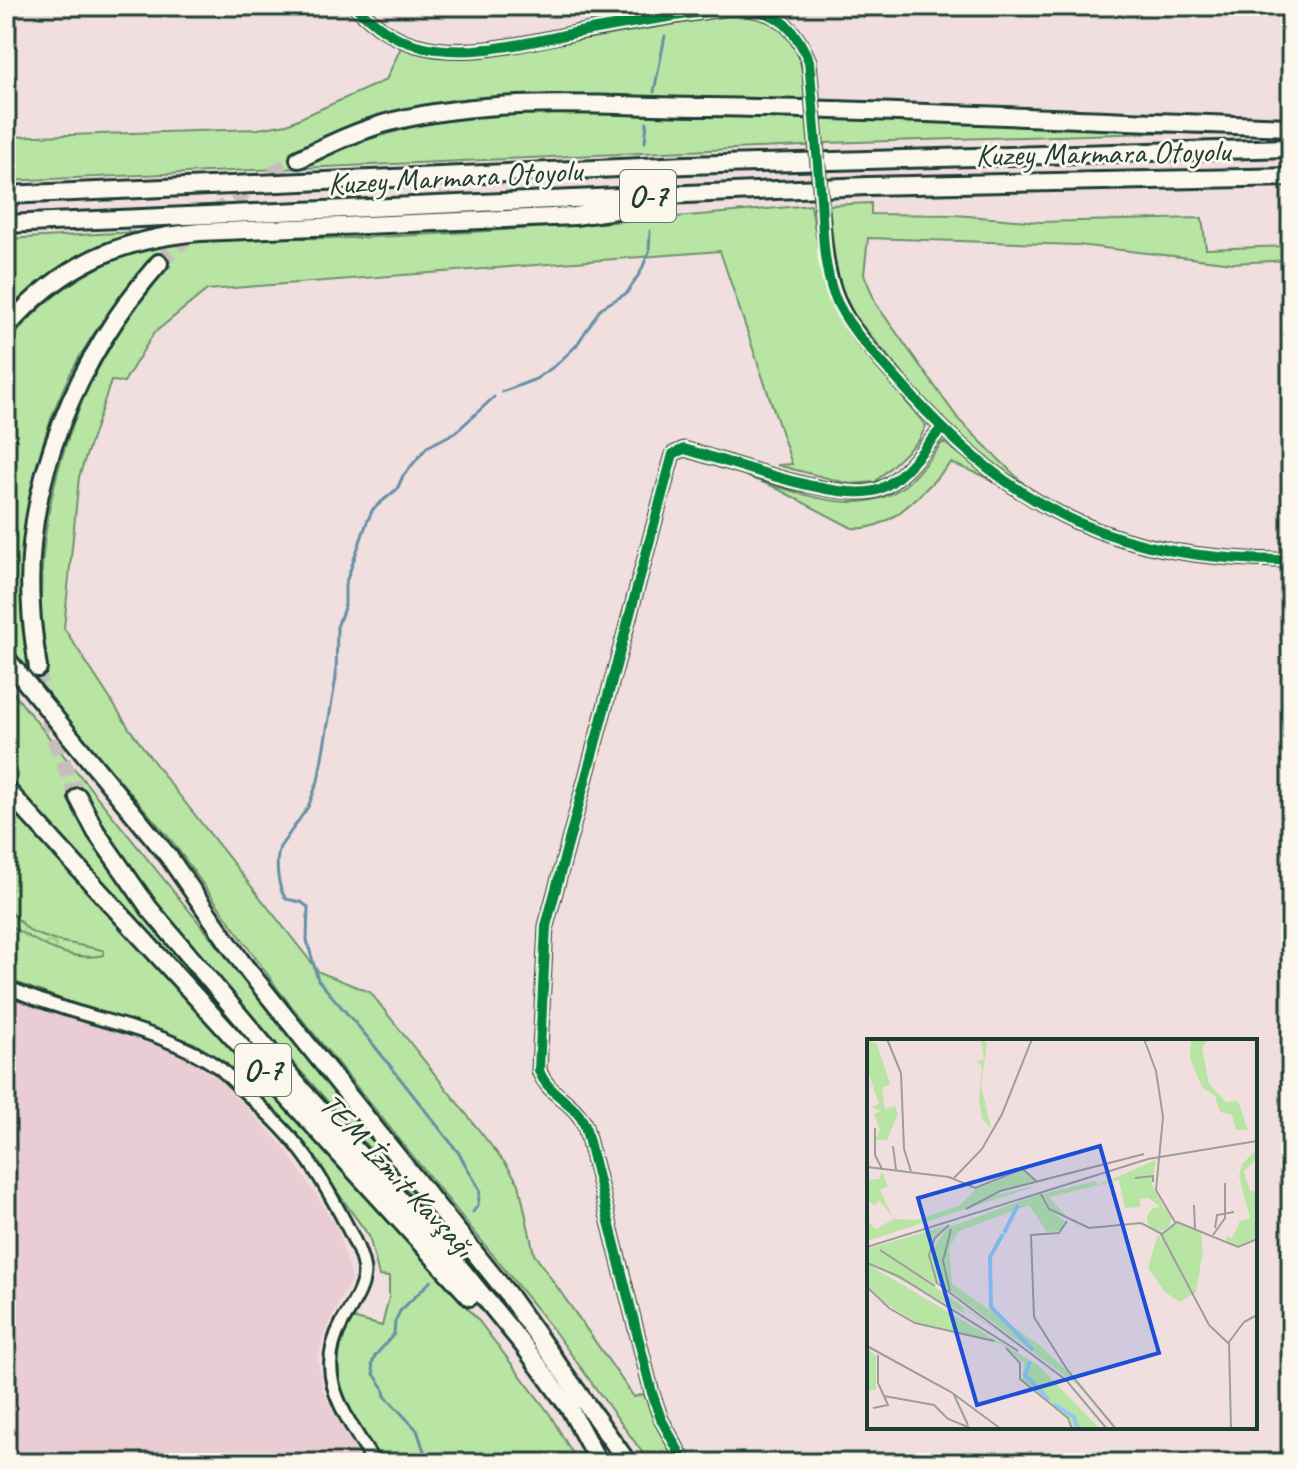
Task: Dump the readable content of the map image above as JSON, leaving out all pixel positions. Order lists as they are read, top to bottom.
{
  "streets": {
    "highway": ["Kuzey Marmara Otoyolu", "O-7", "TEM İzmit Kavşağı"]
  },
  "crossings": [
    ["O-7", "TEM İzmit Kavşağı"]
  ]
}
